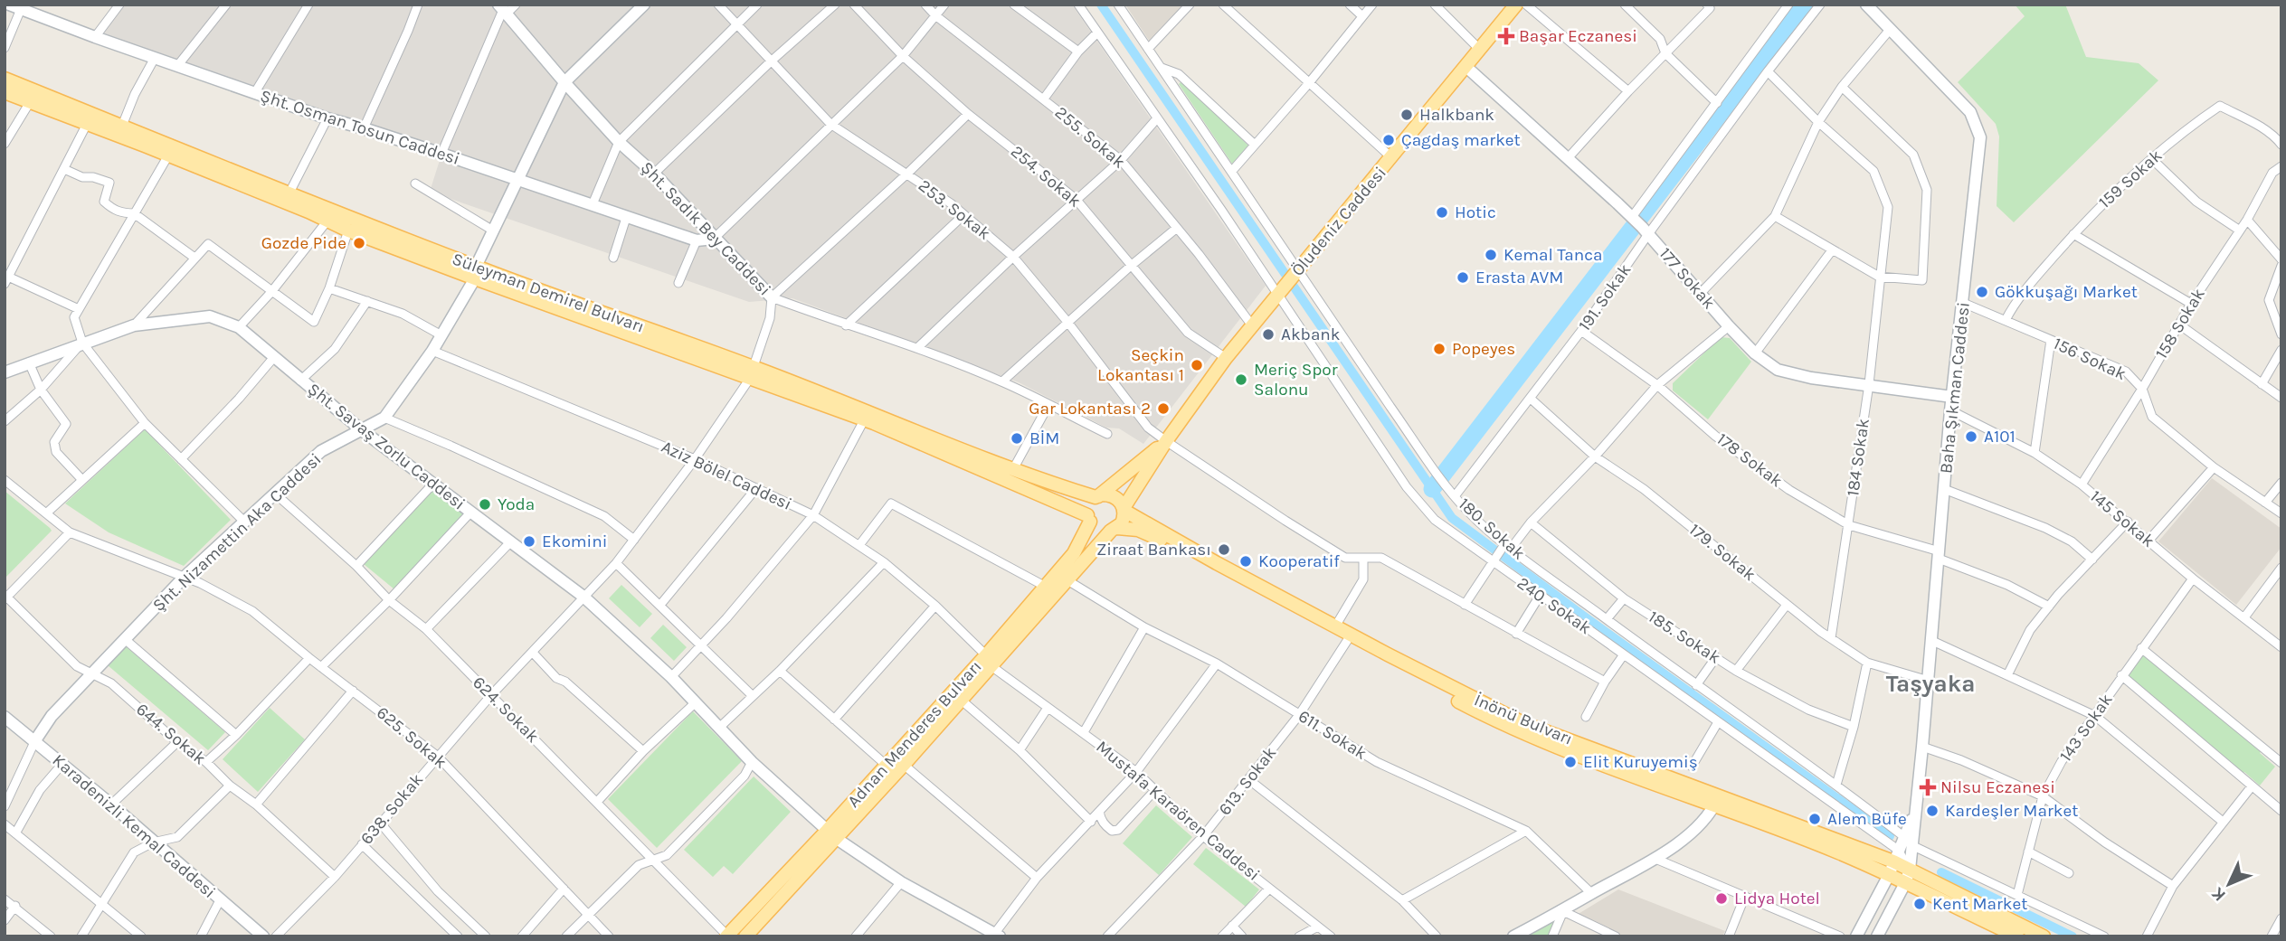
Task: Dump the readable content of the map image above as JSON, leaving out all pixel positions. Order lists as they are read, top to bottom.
{
  "streets": {
    "main road": [
      "Öludeniz Caddesi",
      "Süleyman Demirel Bulvarı",
      "İnönü Bulvarı",
      "Adnan Menderes Bulvarı"
    ],
    "street": [
      "Şht. Osman Tosun Caddesi",
      "255. Sokak",
      "254. Sokak",
      "159 Sokak",
      "253. Sokak",
      "Şht. Sadık Bey Caddesi",
      "177 Sokak",
      "191. Sokak",
      "158 Sokak",
      "156 Sokak",
      "Baha Şıkman Caddesi",
      "Şht. Savaş Zorlu Caddesi",
      "184 Sokak",
      "178 Sokak",
      "Aziz Bölel Caddesi",
      "145 Sokak",
      "180. Sokak",
      "Şht. Nizamettin Aka Caddesi",
      "179. Sokak",
      "240. Sokak",
      "185. Sokak",
      "624. Sokak",
      "143 Sokak",
      "644. Sokak",
      "611. Sokak",
      "625. Sokak",
      "613. Sokak",
      "638. Sokak",
      "Mustafa Karaören Caddesi",
      "Karadenizli Kemal Caddesi"
    ]
  },
  "crossings": [
    ["Şht. Osman Tosun Caddesi", "Şht. Sadık Bey Caddesi"],
    ["Şht. Osman Tosun Caddesi", "Şht. Nizamettin Aka Caddesi"],
    ["255. Sokak", "Öludeniz Caddesi"],
    ["254. Sokak", "Öludeniz Caddesi"],
    ["159 Sokak", "156 Sokak"],
    ["253. Sokak", "Öludeniz Caddesi"],
    ["253. Sokak", "Adnan Menderes Bulvarı"],
    ["Öludeniz Caddesi", "177 Sokak"],
    ["Öludeniz Caddesi", "180. Sokak"],
    ["Öludeniz Caddesi", "240. Sokak"],
    ["Öludeniz Caddesi", "Adnan Menderes Bulvarı"],
    ["Şht. Sadık Bey Caddesi", "Şht. Nizamettin Aka Caddesi"],
    ["Şht. Sadık Bey Caddesi", "638. Sokak"],
    ["177 Sokak", "191. Sokak"],
    ["177 Sokak", "Baha Şıkman Caddesi"],
    ["177 Sokak", "184 Sokak"],
    ["Süleyman Demirel Bulvarı", "Şht. Nizamettin Aka Caddesi"],
    ["Süleyman Demirel Bulvarı", "İnönü Bulvarı"],
    ["Süleyman Demirel Bulvarı", "Adnan Menderes Bulvarı"],
    ["Süleyman Demirel Bulvarı", "638. Sokak"],
    ["191. Sokak", "184 Sokak"],
    ["191. Sokak", "178 Sokak"],
    ["191. Sokak", "180. Sokak"],
    ["191. Sokak", "179. Sokak"],
    ["158 Sokak", "156 Sokak"],
    ["158 Sokak", "145 Sokak"],
    ["156 Sokak", "Baha Şıkman Caddesi"],
    ["Baha Şıkman Caddesi", "178 Sokak"],
    ["Baha Şıkman Caddesi", "145 Sokak"],
    ["Baha Şıkman Caddesi", "180. Sokak"],
    ["Baha Şıkman Caddesi", "179. Sokak"],
    ["Baha Şıkman Caddesi", "240. Sokak"],
    ["Baha Şıkman Caddesi", "İnönü Bulvarı"],
    ["Şht. Savaş Zorlu Caddesi", "Şht. Nizamettin Aka Caddesi"],
    ["Şht. Savaş Zorlu Caddesi", "Adnan Menderes Bulvarı"],
    ["Şht. Savaş Zorlu Caddesi", "638. Sokak"],
    ["184 Sokak", "178 Sokak"],
    ["184 Sokak", "179. Sokak"],
    ["Aziz Bölel Caddesi", "Şht. Nizamettin Aka Caddesi"],
    ["Aziz Bölel Caddesi", "Adnan Menderes Bulvarı"],
    ["Aziz Bölel Caddesi", "638. Sokak"],
    ["Aziz Bölel Caddesi", "Mustafa Karaören Caddesi"],
    ["145 Sokak", "143 Sokak"],
    ["180. Sokak", "143 Sokak"],
    ["Şht. Nizamettin Aka Caddesi", "624. Sokak"],
    ["Şht. Nizamettin Aka Caddesi", "644. Sokak"],
    ["Şht. Nizamettin Aka Caddesi", "625. Sokak"],
    ["Şht. Nizamettin Aka Caddesi", "Karadenizli Kemal Caddesi"],
    ["240. Sokak", "İnönü Bulvarı"],
    ["624. Sokak", "Adnan Menderes Bulvarı"],
    ["624. Sokak", "638. Sokak"],
    ["İnönü Bulvarı", "Adnan Menderes Bulvarı"],
    ["İnönü Bulvarı", "613. Sokak"],
    ["644. Sokak", "638. Sokak"],
    ["Adnan Menderes Bulvarı", "611. Sokak"],
    ["Adnan Menderes Bulvarı", "Mustafa Karaören Caddesi"],
    ["611. Sokak", "613. Sokak"],
    ["625. Sokak", "638. Sokak"],
    ["613. Sokak", "Mustafa Karaören Caddesi"]
  ],
  "districts": ["Taşyaka"],
  "places": {
    "health": ["Başar Eczanesi", "Nilsu Eczanesi"],
    "other": [
      "Halkbank",
      "Çagdaş market",
      "Hotic",
      "Gozde Pide",
      "Kemal Tanca",
      "Erasta AVM",
      "Gökkuşağı Market",
      "Akbank",
      "Popeyes",
      "Seçkin Lokantası 1",
      "Meriç Spor Salonu",
      "Gar Lokantası 2",
      "A101",
      "BİM",
      "Yoda",
      "Ekomini",
      "Ziraat Bankası",
      "Kooperatif",
      "Elit Kuruyemiş",
      "Kardeşler Market",
      "Alem Büfe",
      "Lidya Hotel",
      "Kent Market"
    ]
  },
  "north": "bottom left"
}
